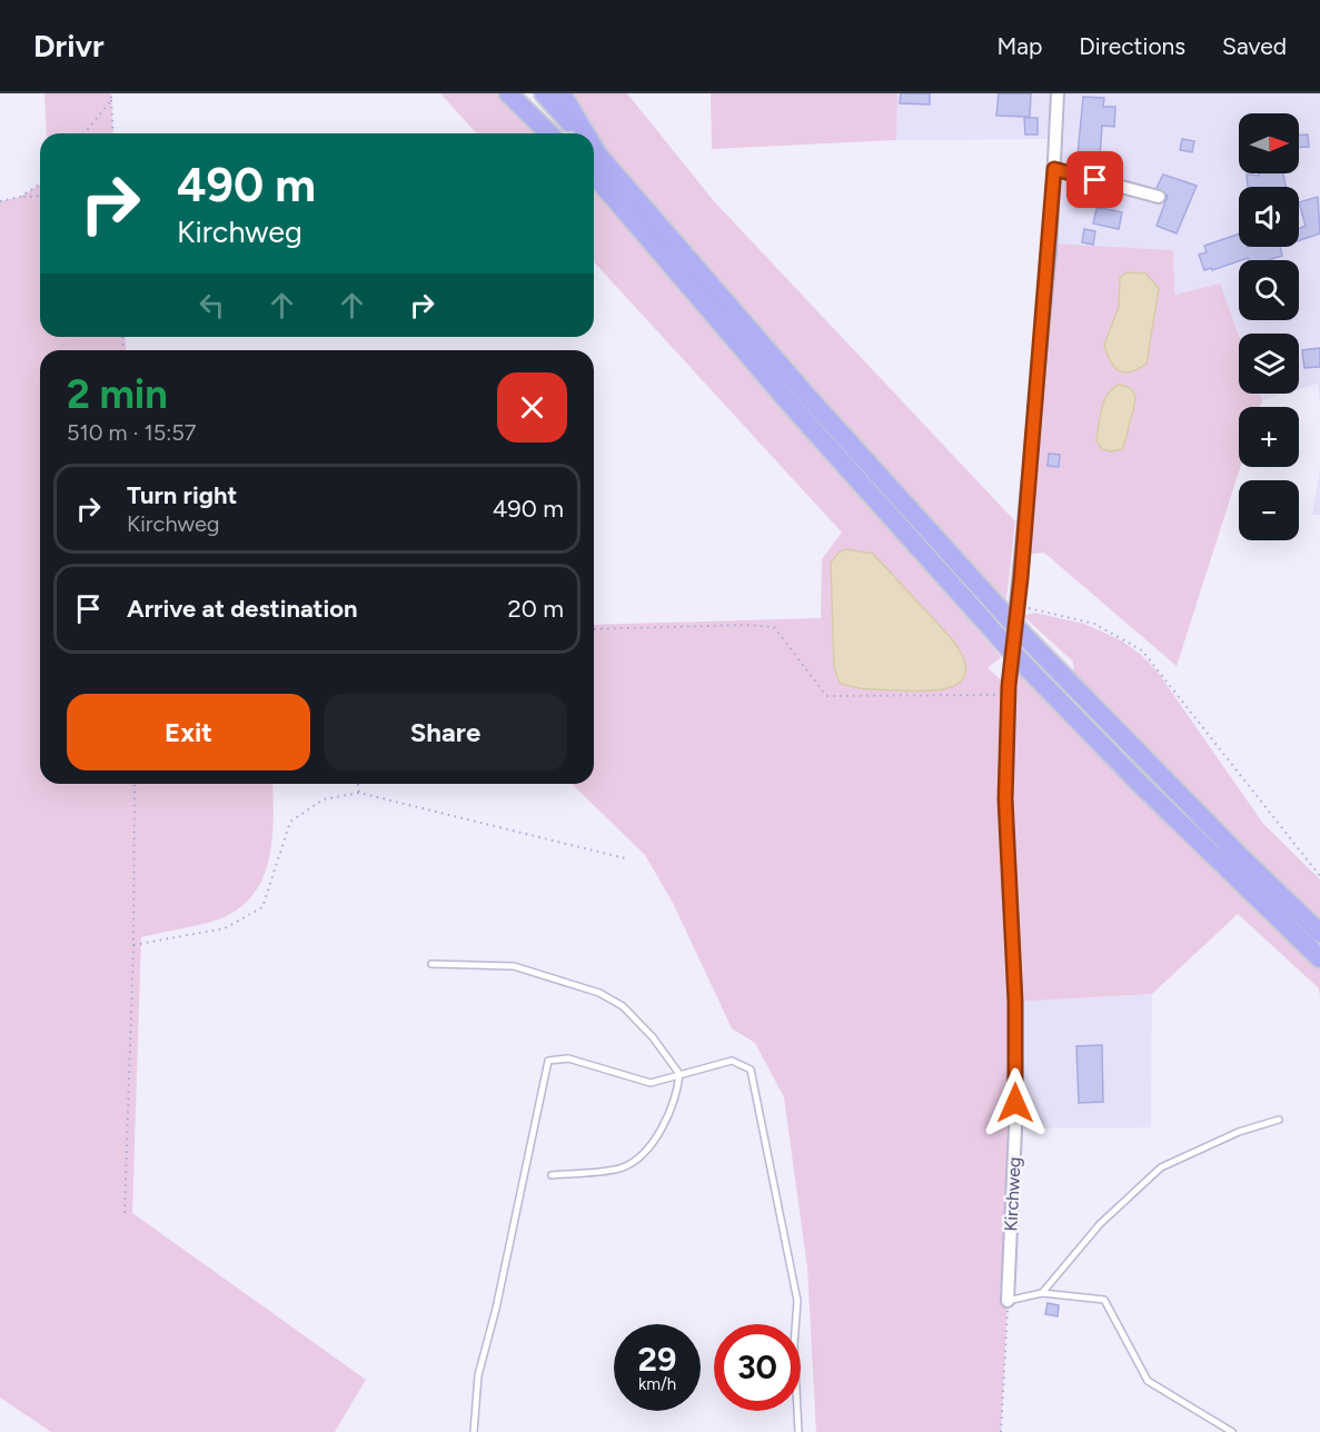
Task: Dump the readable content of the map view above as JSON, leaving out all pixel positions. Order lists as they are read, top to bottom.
{
  "streets": {
    "street": ["Kirchweg"]
  },
  "north": "right",
  "page": {
    "header": "Drivr",
    "nav": ["Map", "Directions", "Saved"],
    "map_buttons": ["+", "−"],
    "turn": ["490 m", "Kirchweg"],
    "heading": ["2 min", "510 m · 15:57"],
    "list": [
      {
        "name": "Turn right",
        "note": "Kirchweg",
        "value": "490 m"
      },
      {
        "name": "Arrive at destination",
        "value": "20 m"
      }
    ],
    "buttons": ["Exit", "Share"],
    "speed": "29 km/h",
    "limit": "30"
  }
}
